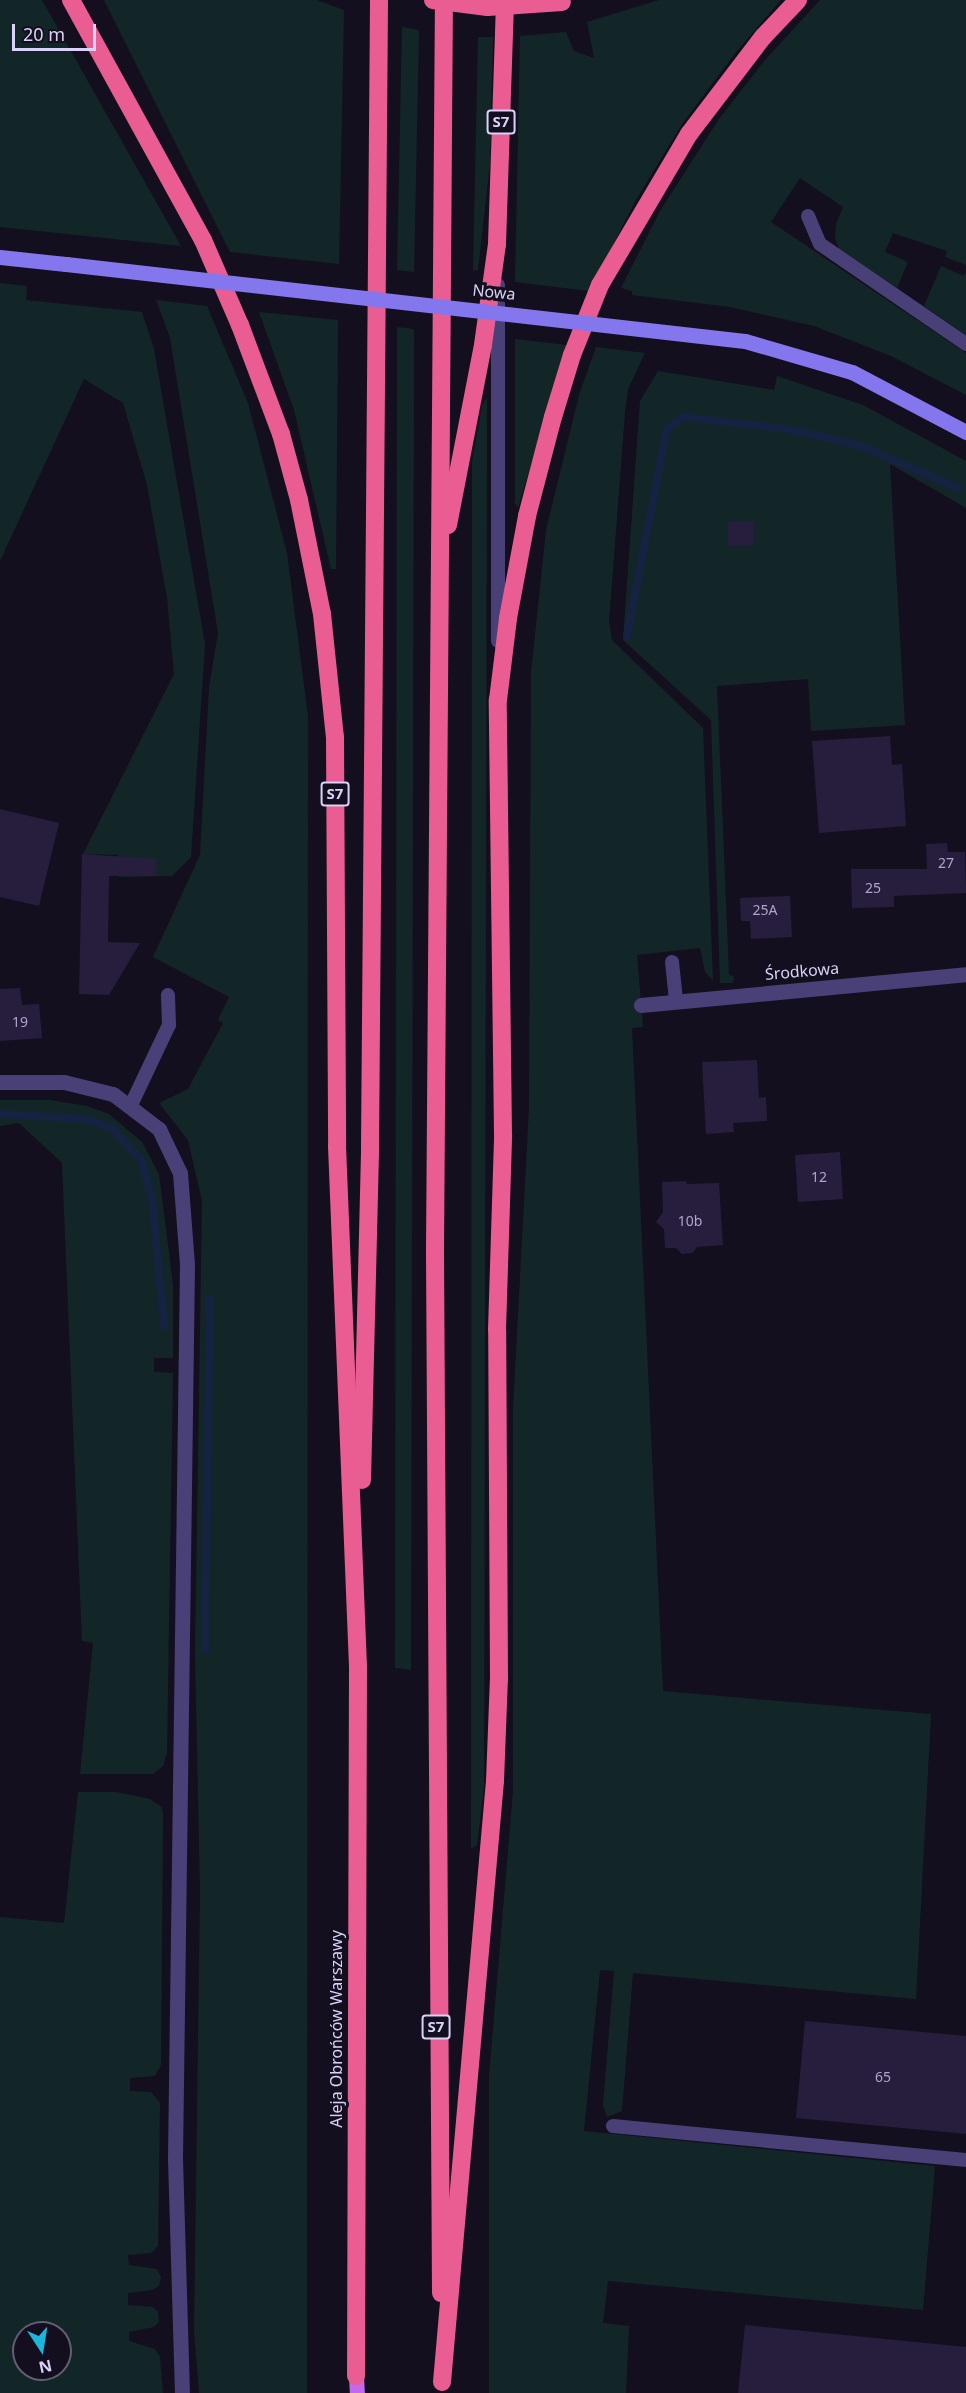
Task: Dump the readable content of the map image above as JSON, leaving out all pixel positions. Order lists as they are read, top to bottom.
{
  "streets": {
    "highway": ["S7", "Aleja Obrońców Warszawy"],
    "street": ["Nowa", "Środkowa"]
  },
  "crossings": [
    ["S7", "Aleja Obrońców Warszawy"]
  ],
  "house_numbers": [
    "27",
    "25",
    "25A",
    "19",
    "12",
    "10b",
    "65"
  ],
  "scale_bar": "20 m",
  "north": "bottom"
}
